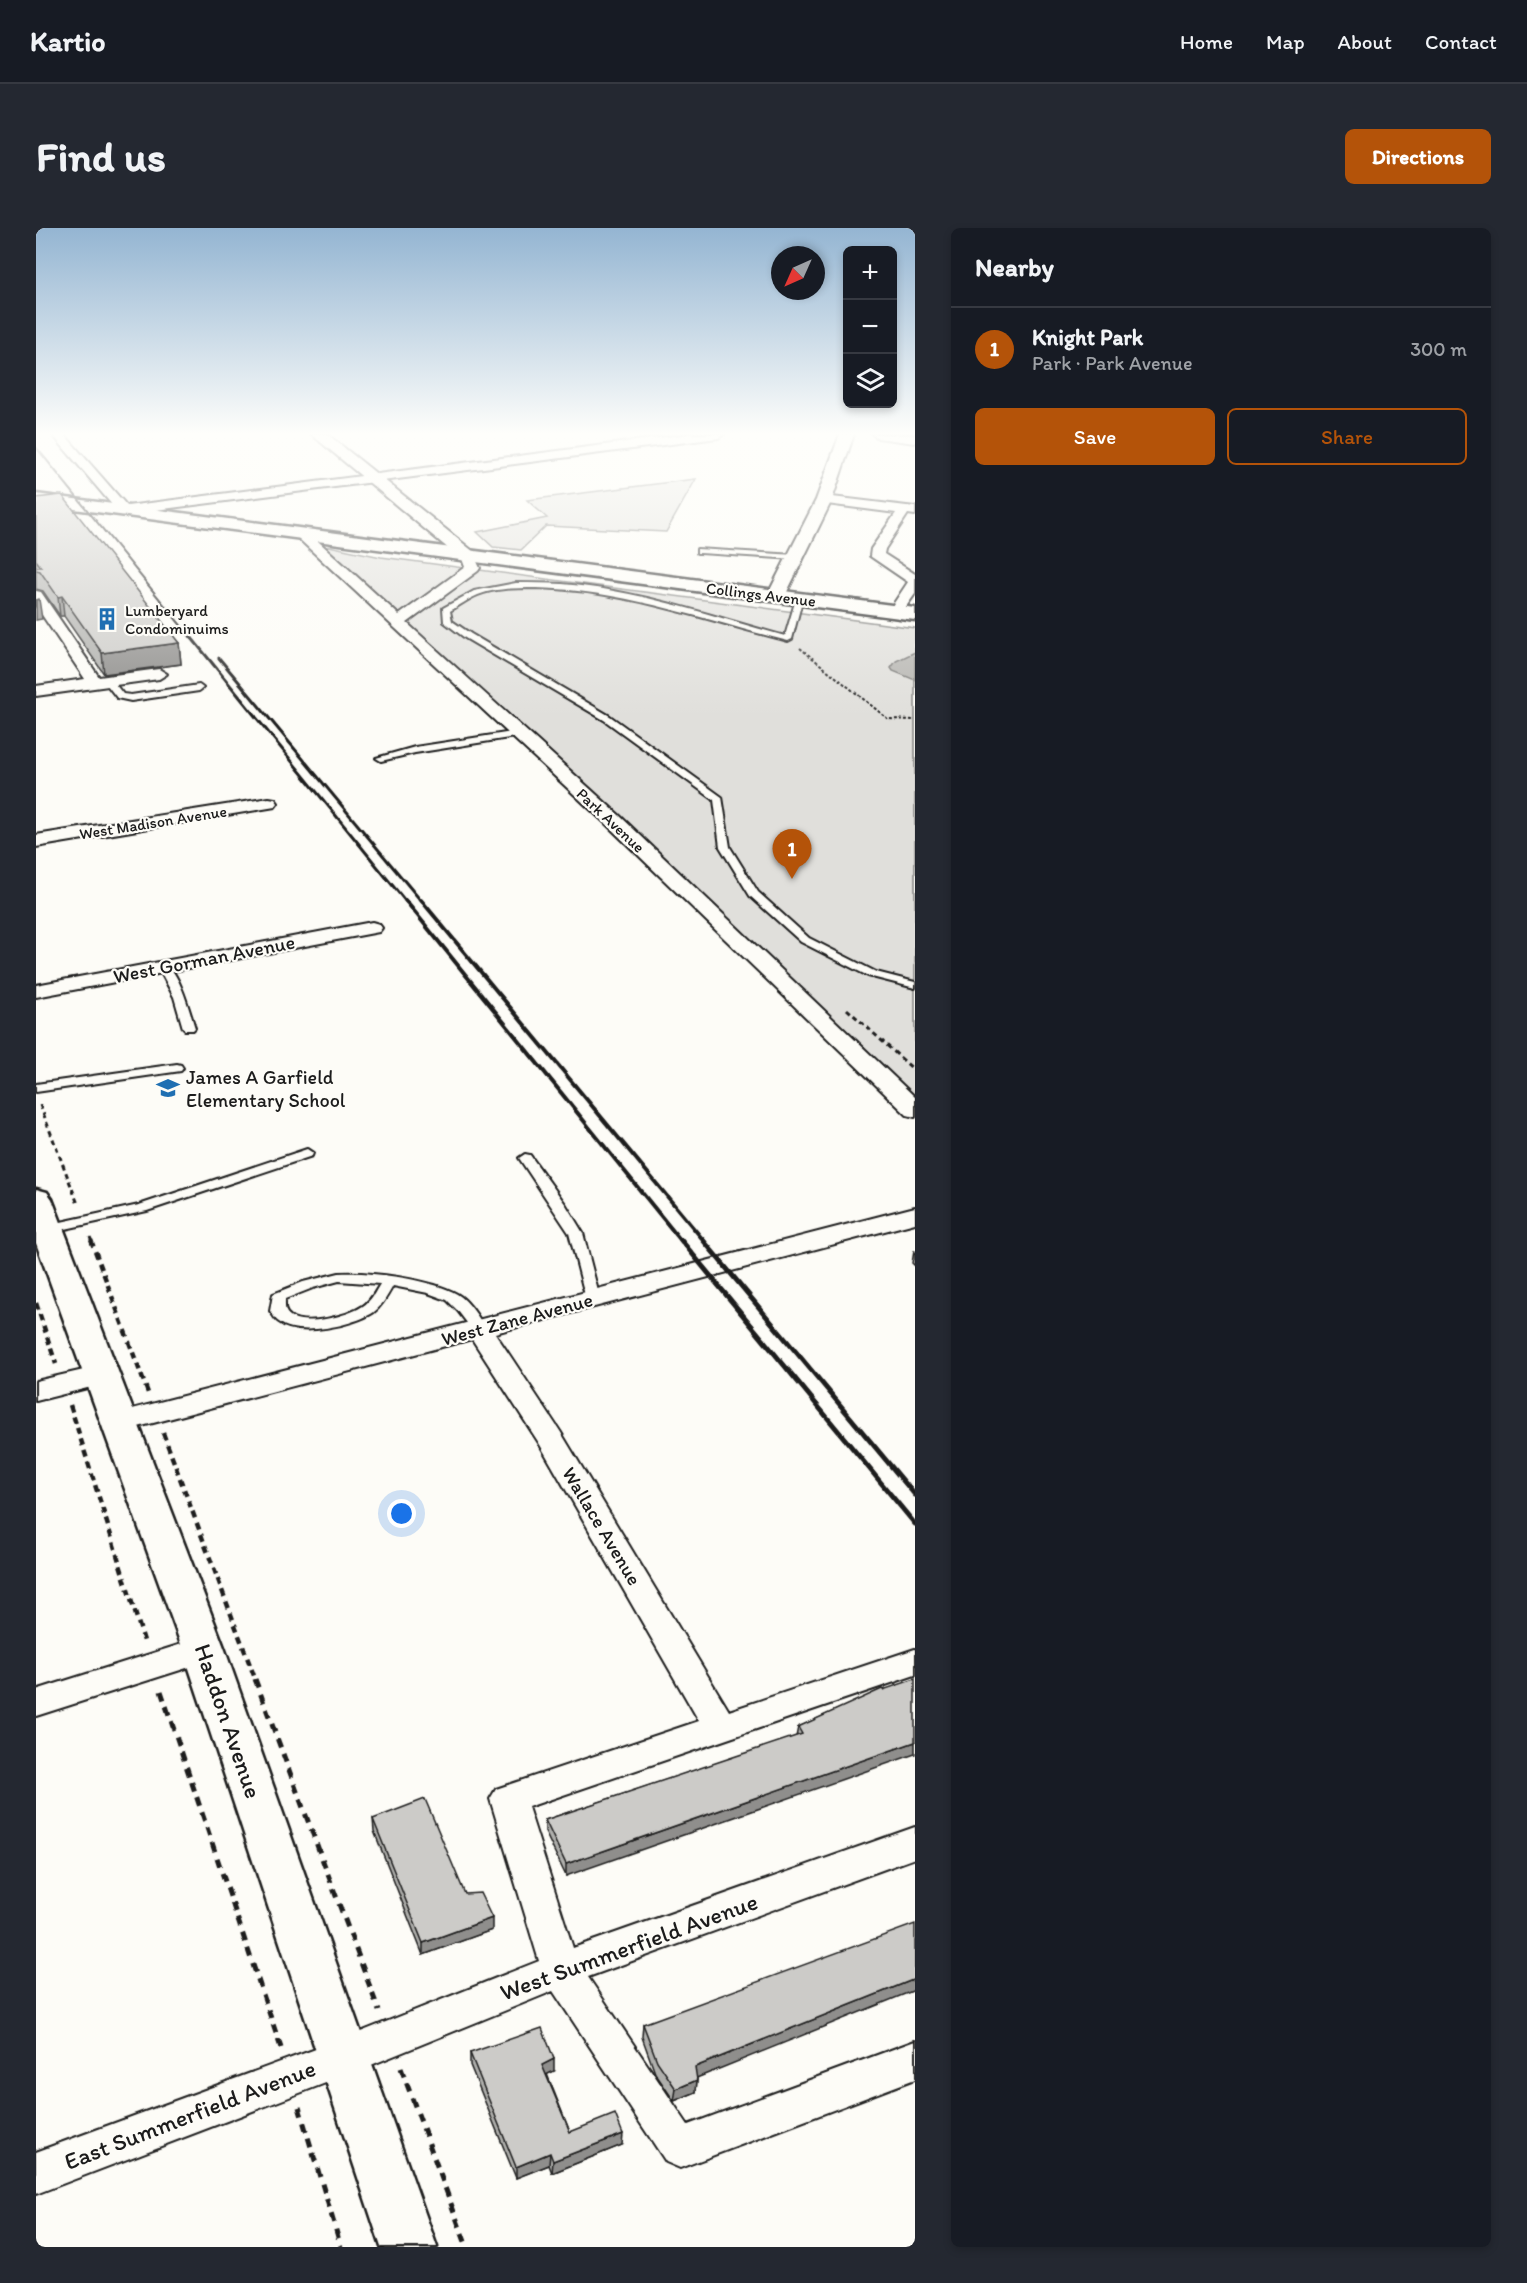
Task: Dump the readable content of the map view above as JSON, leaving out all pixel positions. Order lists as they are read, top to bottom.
{
  "streets": {
    "main road": ["Collings Avenue", "Haddon Avenue"],
    "street": [
      "Park Avenue",
      "West Madison Avenue",
      "West Gorman Avenue",
      "West Zane Avenue",
      "Wallace Avenue",
      "West Summerfield Avenue",
      "East Summerfield Avenue"
    ]
  },
  "crossings": [
    ["Collings Avenue", "Park Avenue"],
    ["West Zane Avenue", "Wallace Avenue"],
    ["West Zane Avenue", "Haddon Avenue"],
    ["Haddon Avenue", "West Summerfield Avenue"],
    ["Haddon Avenue", "East Summerfield Avenue"],
    ["West Summerfield Avenue", "East Summerfield Avenue"]
  ],
  "places": {
    "building": ["Lumberyard Condominuims"],
    "school or university": ["James A Garfield Elementary School"]
  },
  "north": "bottom left",
  "page": {
    "header": "Kartio",
    "nav": [
      "Home",
      "Map",
      "About",
      "Contact"
    ],
    "buttons": [
      "Directions",
      ["Save", "Share"]
    ],
    "title": "Find us",
    "heading": "Nearby",
    "map_buttons": ["+", "−"],
    "list": [
      {
        "mark": "1",
        "name": "Knight Park",
        "note": "Park · Park Avenue",
        "value": "300 m"
      }
    ],
    "pins": "1"
  }
}
